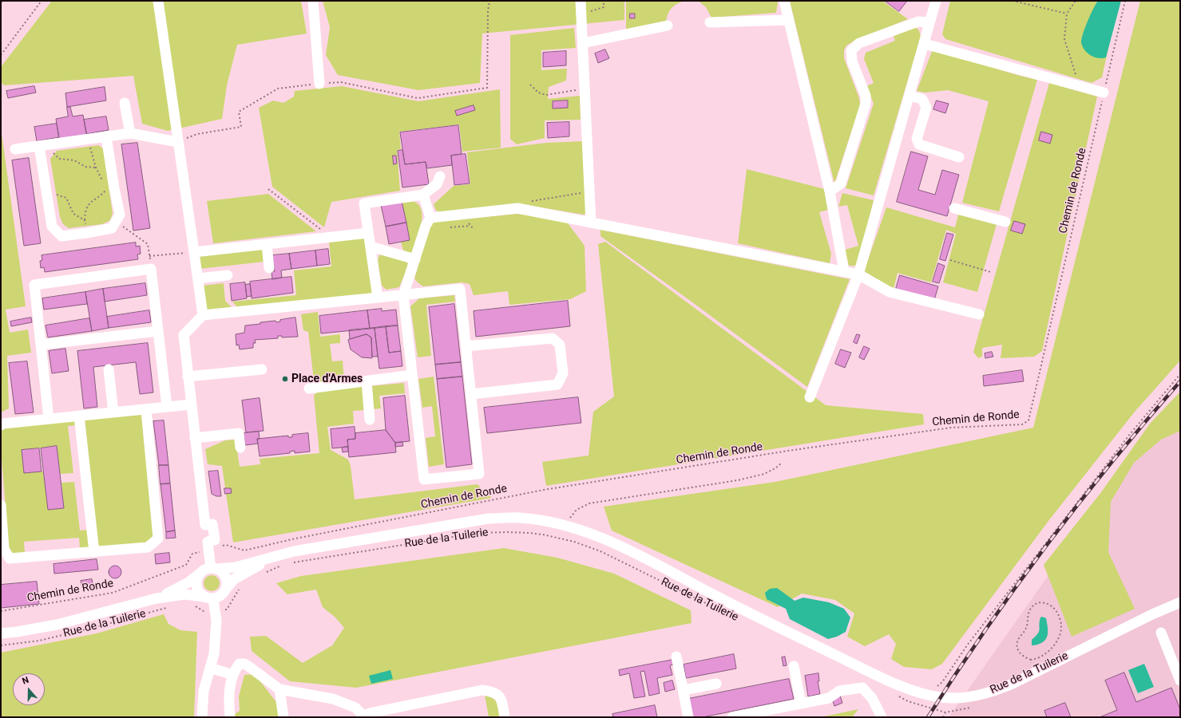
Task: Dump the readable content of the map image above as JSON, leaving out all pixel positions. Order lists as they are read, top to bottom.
{
  "streets": {
    "street": ["Rue de la Tuilerie"],
    "path": ["Chemin de Ronde"]
  },
  "places": ["Place d'Armes"],
  "north": "top"
}
